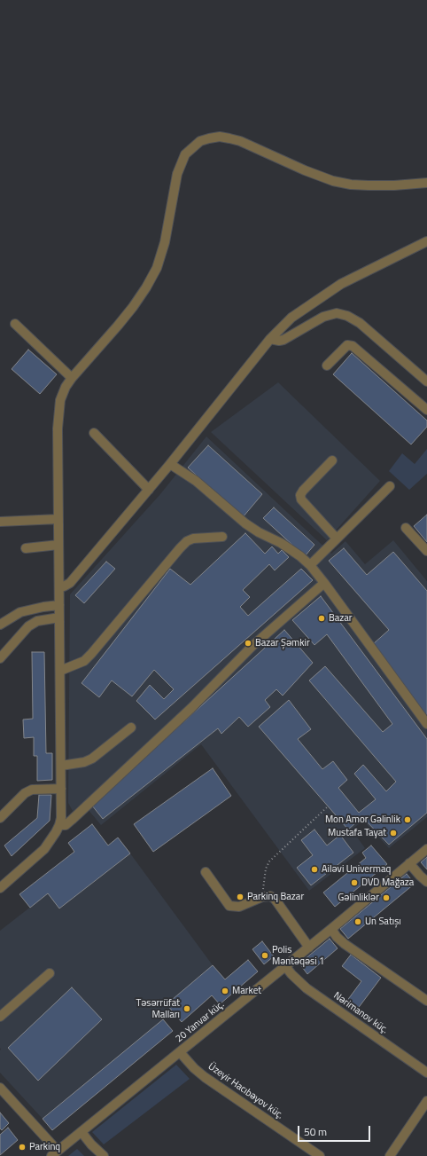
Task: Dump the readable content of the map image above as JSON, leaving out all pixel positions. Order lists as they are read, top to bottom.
{
  "streets": {
    "street": ["Nərimanov küç.", "20 Yanvar küç.", "Üzeyir Hacıbəyov küç."]
  },
  "crossings": [
    ["Nərimanov küç.", "20 Yanvar küç."],
    ["20 Yanvar küç.", "Üzeyir Hacıbəyov küç."]
  ],
  "places": [
    "Bazar",
    "Bazar Şəmkir",
    "Mon Amor Gəlinlik",
    "Mustafa Tayat",
    "Ailəvi Univermaq",
    "DVD Mağaza",
    "Parkinq Bazar",
    "Gəlinliklər",
    "Un Satışı",
    "Polis Məntəqəsi 1",
    "Market",
    "Təsərrüfat Malları",
    "Parkinq"
  ],
  "scale_bar": "50 m"
}
